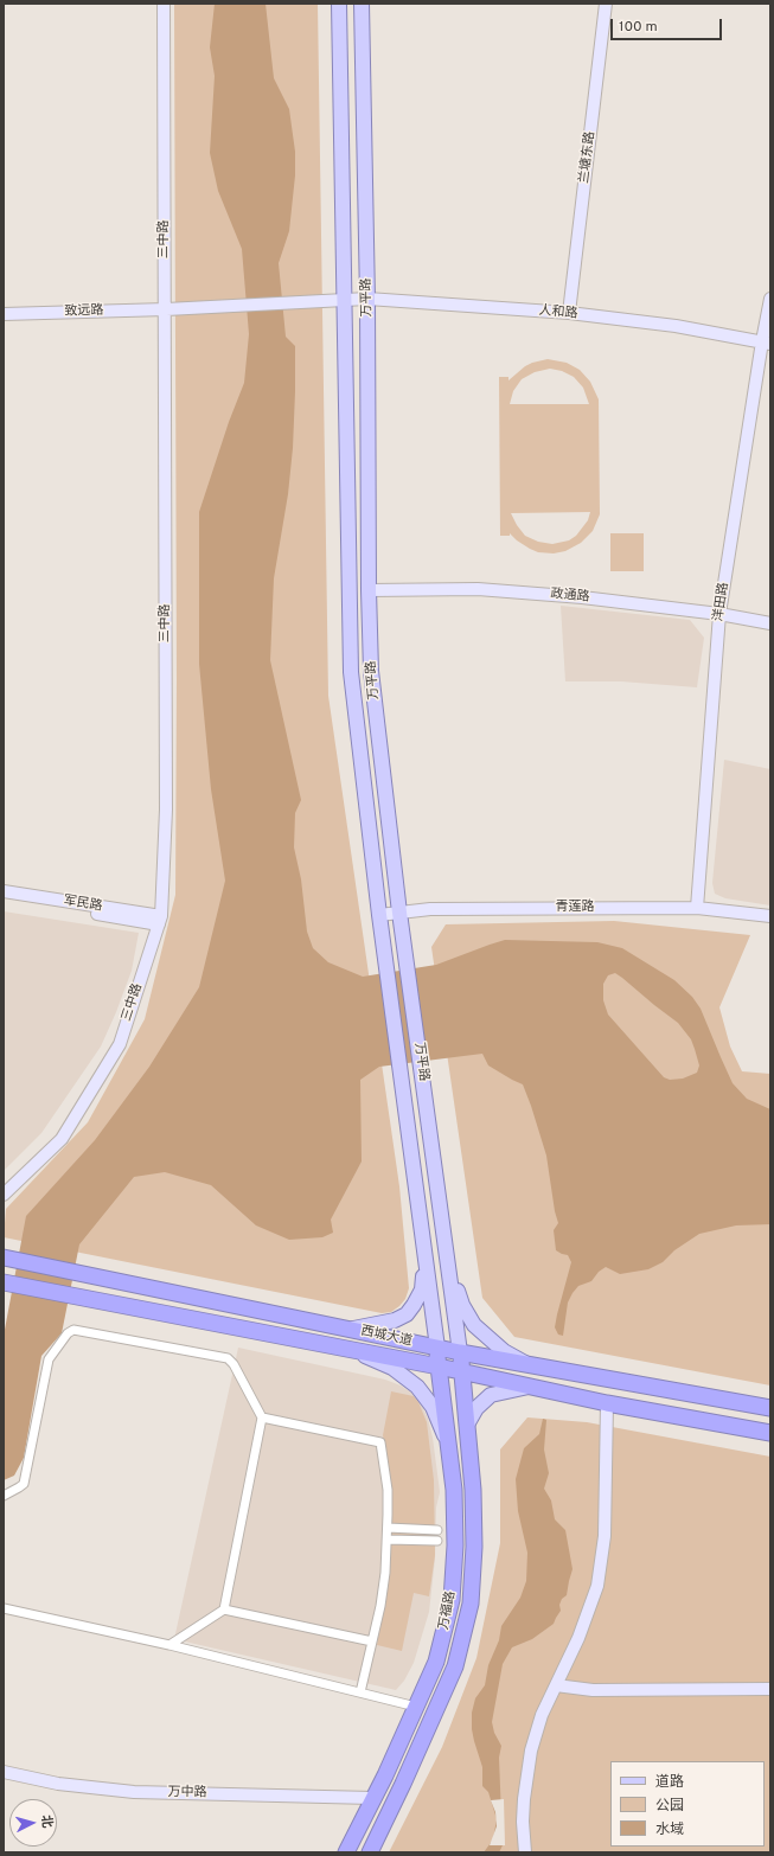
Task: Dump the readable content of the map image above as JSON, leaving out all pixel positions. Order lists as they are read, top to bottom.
{
  "streets": {
    "highway": ["西城大道", "万福路"],
    "main road": ["万平路"],
    "street": [
      "兰塘东路",
      "三中路",
      "致远路",
      "人和路",
      "政通路",
      "洋田路",
      "军民路",
      "青莲路",
      "万中路"
    ]
  },
  "crossings": [
    ["兰塘东路", "人和路"],
    ["三中路", "致远路"],
    ["三中路", "军民路"],
    ["万平路", "致远路"],
    ["万平路", "人和路"],
    ["万平路", "政通路"],
    ["万平路", "青莲路"],
    ["万平路", "西城大道"],
    ["万平路", "万福路"],
    ["致远路", "人和路"],
    ["人和路", "洋田路"],
    ["政通路", "洋田路"],
    ["洋田路", "青莲路"],
    ["西城大道", "万福路"],
    ["万福路", "万中路"]
  ],
  "legend": ["道路", "公园", "水域"],
  "scale_bar": "100 m",
  "north": "right"
}
